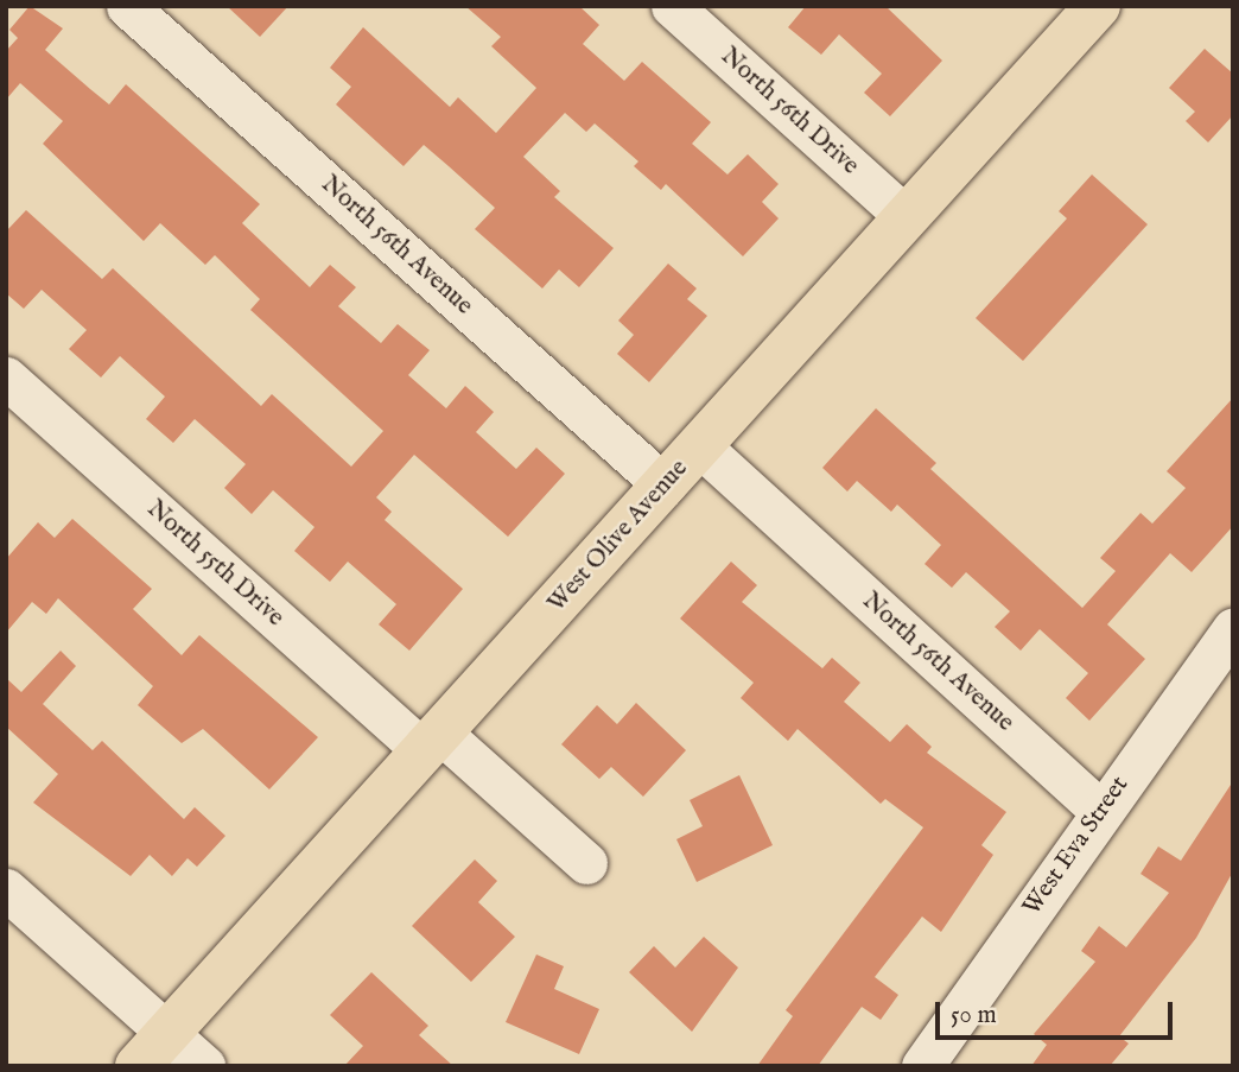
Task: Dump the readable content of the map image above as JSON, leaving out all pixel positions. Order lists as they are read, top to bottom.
{
  "streets": {
    "main road": ["West Olive Avenue"],
    "street": [
      "North 56th Drive",
      "North 56th Avenue",
      "North 55th Drive",
      "West Eva Street"
    ]
  },
  "crossings": [
    ["North 56th Drive", "West Olive Avenue"],
    ["North 56th Avenue", "West Olive Avenue"],
    ["North 56th Avenue", "West Eva Street"],
    ["West Olive Avenue", "North 55th Drive"]
  ],
  "scale_bar": "50 m"
}
